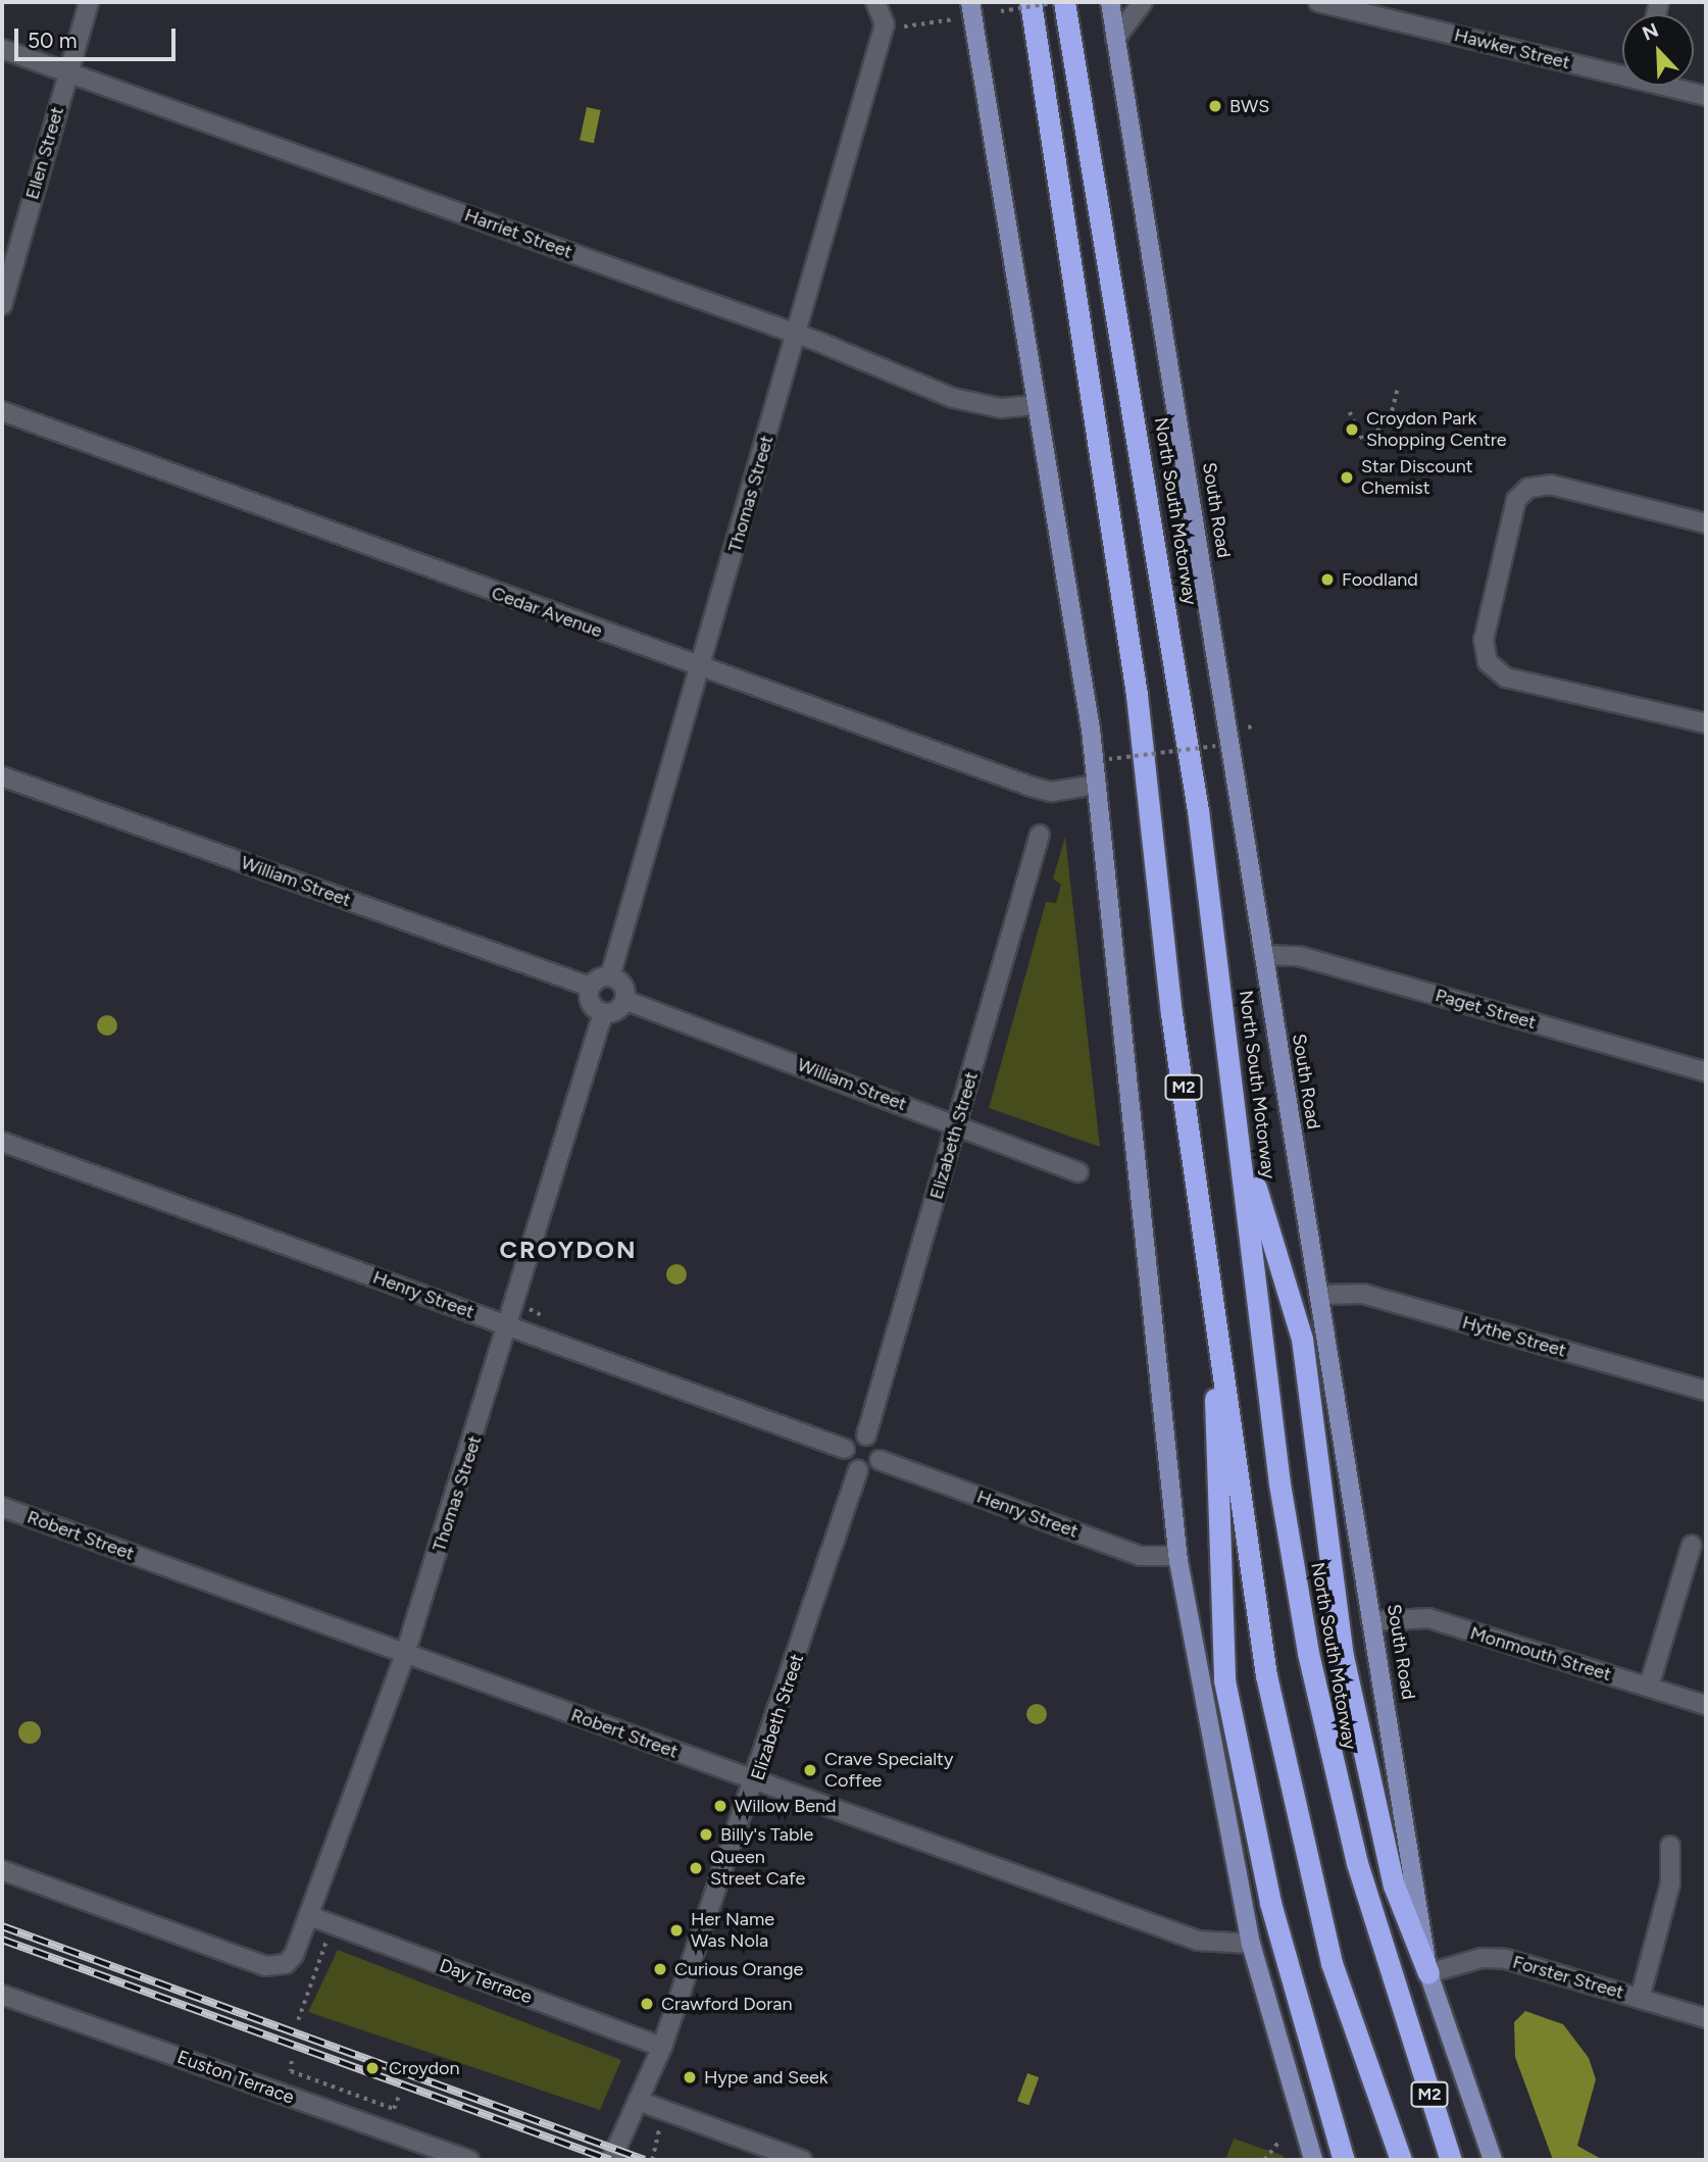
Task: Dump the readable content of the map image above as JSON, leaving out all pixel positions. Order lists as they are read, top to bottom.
{
  "streets": {
    "highway": ["North South Motorway", "M2"],
    "main road": ["South Road"],
    "street": [
      "Hawker Street",
      "Ellen Street",
      "Harriet Street",
      "Thomas Street",
      "Cedar Avenue",
      "William Street",
      "Paget Street",
      "Elizabeth Street",
      "Henry Street",
      "Hythe Street",
      "Robert Street",
      "Monmouth Street",
      "Forster Street",
      "Day Terrace",
      "Euston Terrace"
    ]
  },
  "crossings": [
    ["Ellen Street", "Harriet Street"],
    ["Harriet Street", "Thomas Street"],
    ["Thomas Street", "Cedar Avenue"],
    ["Thomas Street", "William Street"],
    ["Thomas Street", "Henry Street"],
    ["Thomas Street", "Robert Street"],
    ["Thomas Street", "Day Terrace"],
    ["South Road", "Paget Street"],
    ["South Road", "Hythe Street"],
    ["South Road", "Monmouth Street"],
    ["South Road", "Forster Street"],
    ["William Street", "Elizabeth Street"],
    ["Elizabeth Street", "Henry Street"],
    ["Elizabeth Street", "Robert Street"],
    ["Elizabeth Street", "Day Terrace"]
  ],
  "districts": ["CROYDON"],
  "places": [
    "BWS",
    "Croydon Park Shopping Centre",
    "Star Discount Chemist",
    "Foodland",
    "Crave Specialty Coffee",
    "Willow Bend",
    "Billy's Table",
    "Queen Street Cafe",
    "Her Name Was Nola",
    "Curious Orange",
    "Crawford Doran",
    "Croydon",
    "Hype and Seek"
  ],
  "scale_bar": "50 m",
  "north": "top left"
}
